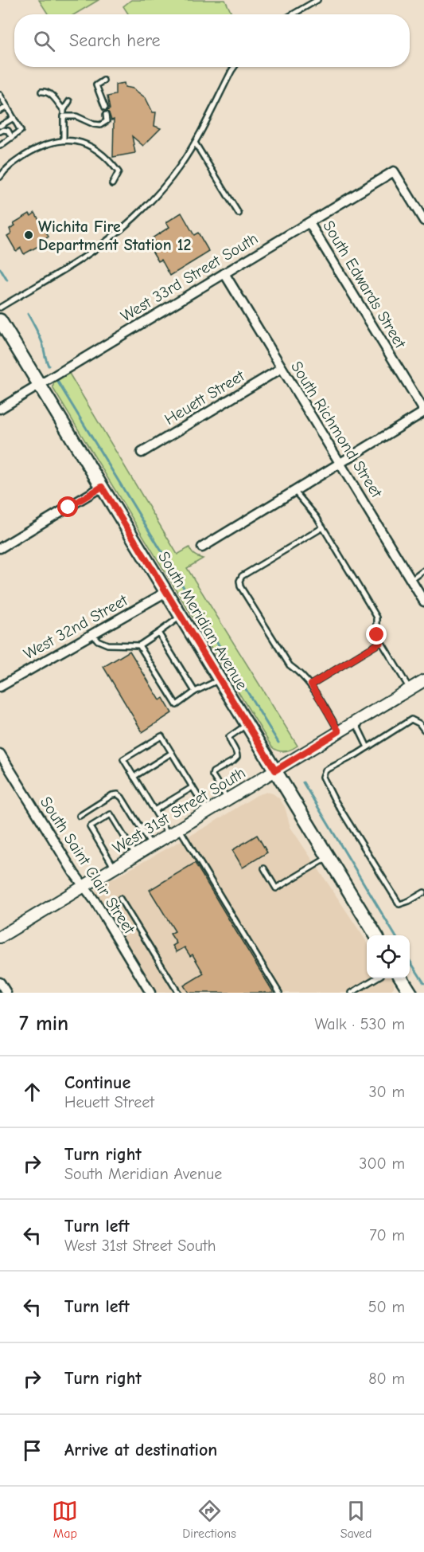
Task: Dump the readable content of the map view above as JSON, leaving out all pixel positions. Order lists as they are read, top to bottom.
{
  "streets": {
    "main road": ["South Meridian Avenue"],
    "street": [
      "West 33rd Street South",
      "South Edwards Street",
      "Heuett Street",
      "South Richmond Street",
      "West 32nd Street",
      "West 31st Street South",
      "South Saint Clair Street"
    ]
  },
  "crossings": [
    ["West 33rd Street South", "South Edwards Street"],
    ["West 33rd Street South", "South Richmond Street"],
    ["West 33rd Street South", "South Meridian Avenue"],
    ["Heuett Street", "South Richmond Street"],
    ["South Meridian Avenue", "West 32nd Street"],
    ["South Meridian Avenue", "West 31st Street South"],
    ["West 31st Street South", "South Saint Clair Street"]
  ],
  "places": ["Wichita Fire Department Station 12"],
  "page": {
    "search": "Search here",
    "heading": ["7 min", "Walk · 530 m"],
    "list": [
      ["Continue", "Heuett Street", "30 m"],
      ["Turn right", "South Meridian Avenue", "300 m"],
      ["Turn left", "West 31st Street South", "70 m"],
      ["Turn left", "50 m"],
      ["Turn right", "80 m"],
      "Arrive at destination"
    ],
    "nav": ["Map", "Directions", "Saved"]
  }
}
